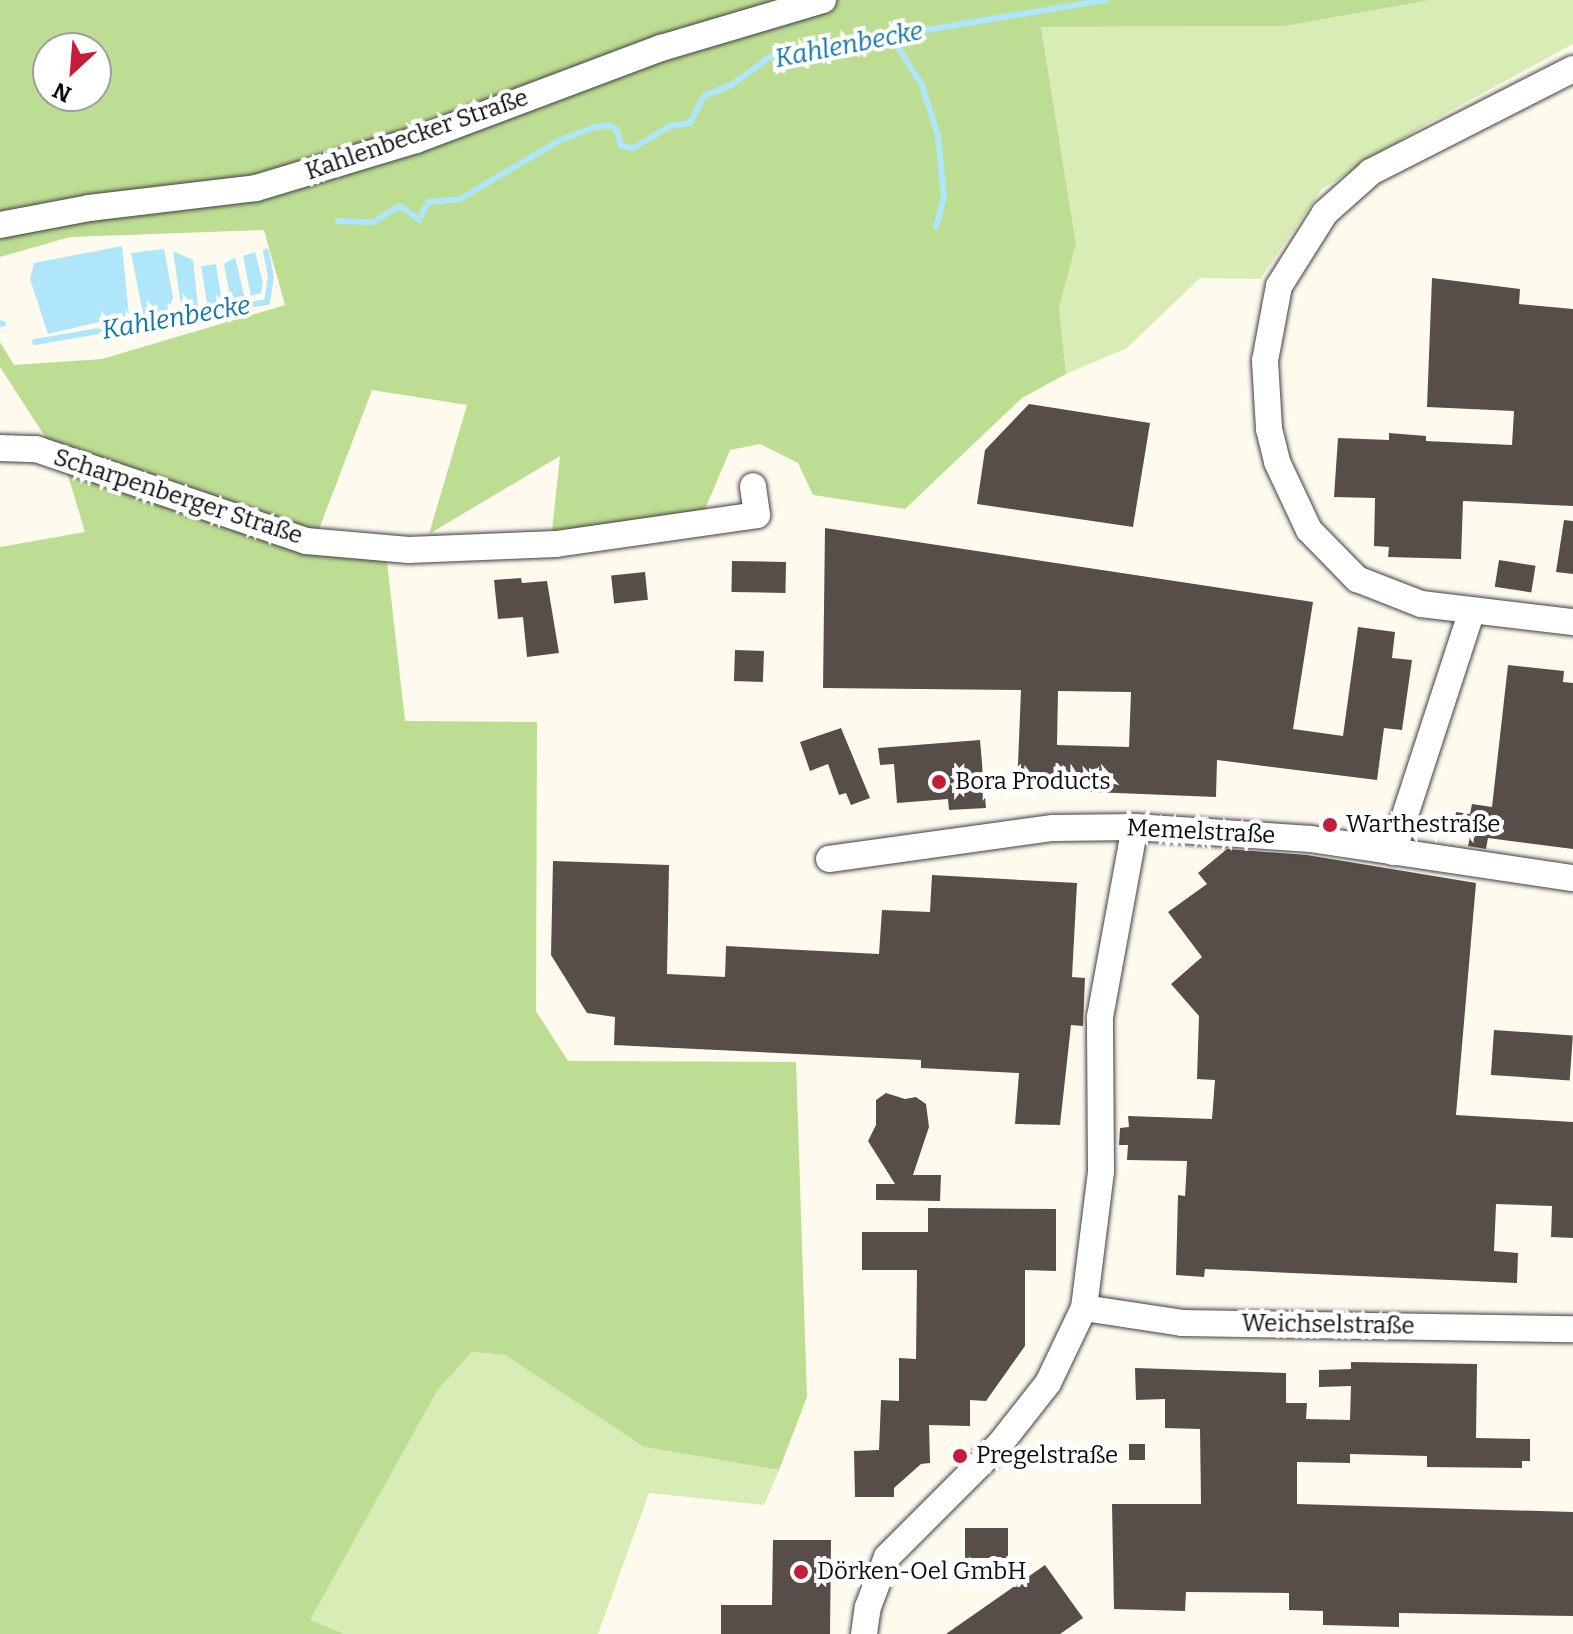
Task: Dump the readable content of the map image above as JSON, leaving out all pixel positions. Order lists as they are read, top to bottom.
{
  "streets": {
    "street": [
      "Kahlenbecker Straße",
      "Scharpenberger Straße",
      "Memelstraße",
      "Weichselstraße"
    ]
  },
  "water": ["Kahlenbecke"],
  "places": [
    "Bora Products",
    "Warthestraße",
    "Pregelstraße",
    "Dörken-Oel GmbH"
  ],
  "north": "bottom left"
}
